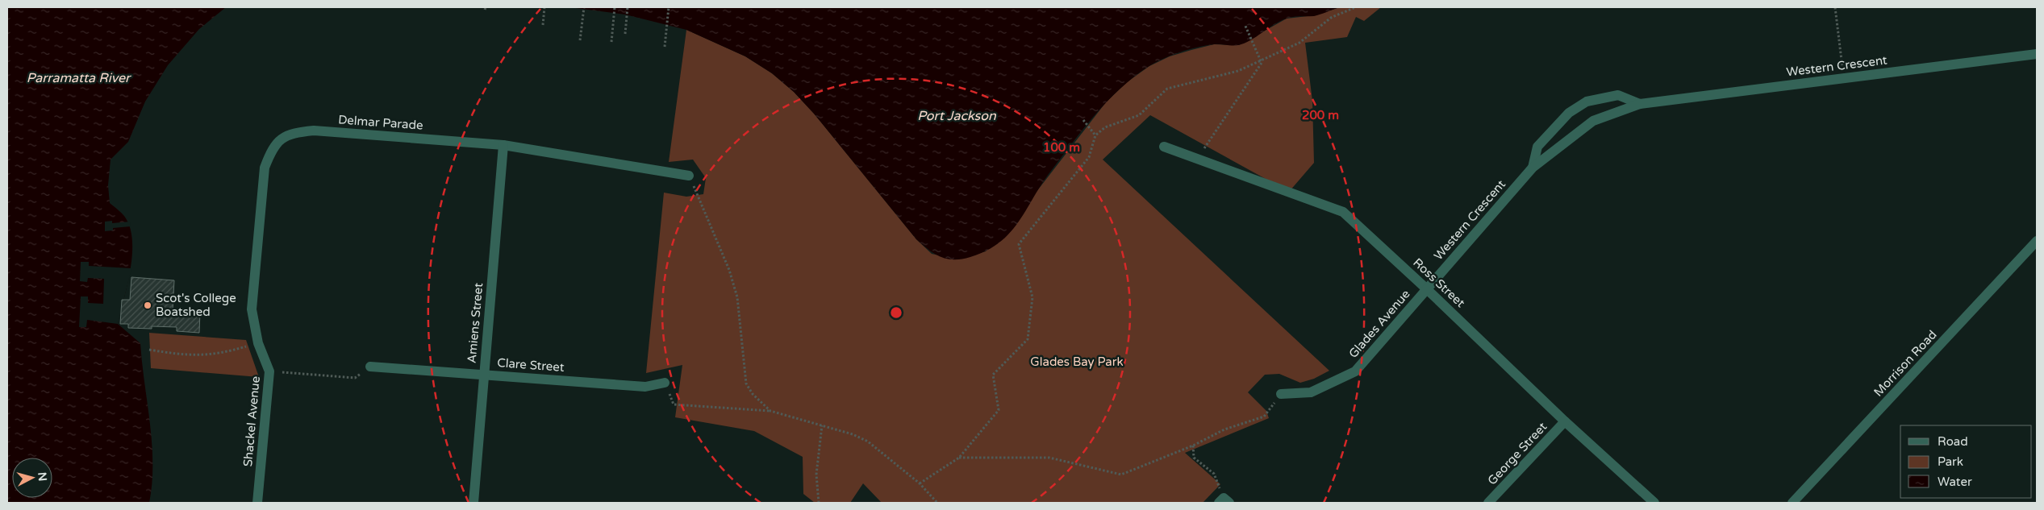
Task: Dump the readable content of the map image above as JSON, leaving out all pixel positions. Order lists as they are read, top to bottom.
{
  "streets": {
    "street": [
      "Western Crescent",
      "Delmar Parade",
      "Ross Street",
      "Amiens Street",
      "Glades Avenue",
      "Morrison Road",
      "Clare Street",
      "Shackel Avenue",
      "George Street"
    ]
  },
  "crossings": [
    ["Western Crescent", "Ross Street"],
    ["Western Crescent", "Glades Avenue"],
    ["Delmar Parade", "Amiens Street"],
    ["Delmar Parade", "Shackel Avenue"],
    ["Ross Street", "Glades Avenue"],
    ["Ross Street", "George Street"],
    ["Amiens Street", "Clare Street"]
  ],
  "water": ["Parramatta River", "Port Jackson"],
  "parks": ["Glades Bay Park"],
  "places": ["Scot's College Boatshed"],
  "legend": ["Road", "Park", "Water"],
  "north": "right",
  "rings": ["200 m", "100 m"]
}
